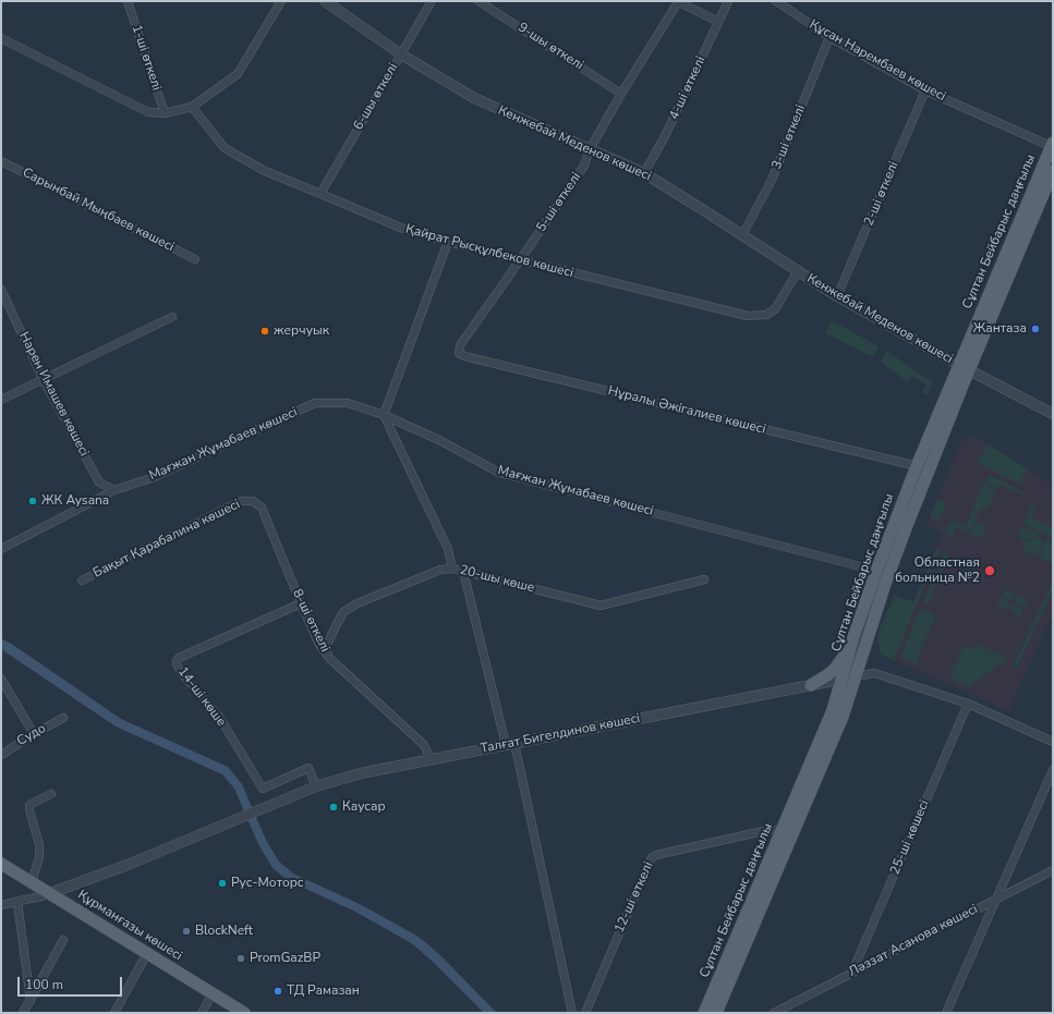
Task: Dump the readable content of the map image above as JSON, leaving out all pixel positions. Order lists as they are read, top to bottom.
{
  "streets": {
    "main road": ["Сұлтан Бейбарыс даңғылы", "Құрманғазы көшесі"],
    "street": [
      "9-шы өткелі",
      "1-ші өткелі",
      "Құсан Нарембаев көшесі",
      "4-ші өткелі",
      "6-шы өткелі",
      "3-ші өткелі",
      "Кенжебай Меденов көшесі",
      "2-ші өткелі",
      "5-ші өткелі",
      "Сарынбай Мыңбаев көшесі",
      "Қайрат Рысқұлбеков көшесі",
      "Нарен Имашев көшесi",
      "Нұралы Әжiгалиев көшесi",
      "Мағжан Жұмабаев көшесі",
      "Бақыт Қарабалина көшесі",
      "20-шы көше",
      "8-ші өткелі",
      "14-ші көше",
      "Талғат Бигелдинов көшесі",
      "Судо",
      "25-ші көшесі",
      "12-ші өткелі",
      "Ләззат Асанова көшесі"
    ]
  },
  "crossings": [
    ["9-шы өткелі", "5-ші өткелі"],
    ["Құсан Нарембаев көшесі", "3-ші өткелі"],
    ["Құсан Нарембаев көшесі", "2-ші өткелі"],
    ["Құсан Нарембаев көшесі", "Сұлтан Бейбарыс даңғылы"],
    ["4-ші өткелі", "Кенжебай Меденов көшесі"],
    ["6-шы өткелі", "Кенжебай Меденов көшесі"],
    ["6-шы өткелі", "Қайрат Рысқұлбеков көшесі"],
    ["3-ші өткелі", "Кенжебай Меденов көшесі"],
    ["Кенжебай Меденов көшесі", "2-ші өткелі"],
    ["Кенжебай Меденов көшесі", "5-ші өткелі"],
    ["Кенжебай Меденов көшесі", "Сұлтан Бейбарыс даңғылы"],
    ["Кенжебай Меденов көшесі", "Қайрат Рысқұлбеков көшесі"],
    ["5-ші өткелі", "Қайрат Рысқұлбеков көшесі"],
    ["5-ші өткелі", "Нұралы Әжiгалиев көшесi"],
    ["Сұлтан Бейбарыс даңғылы", "Нұралы Әжiгалиев көшесi"],
    ["Сұлтан Бейбарыс даңғылы", "Мағжан Жұмабаев көшесі"],
    ["Сұлтан Бейбарыс даңғылы", "Талғат Бигелдинов көшесі"],
    ["Сұлтан Бейбарыс даңғылы", "12-ші өткелі"],
    ["Нарен Имашев көшесi", "Мағжан Жұмабаев көшесі"],
    ["Бақыт Қарабалина көшесі", "8-ші өткелі"],
    ["20-шы көше", "8-ші өткелі"],
    ["8-ші өткелі", "14-ші көше"],
    ["8-ші өткелі", "Талғат Бигелдинов көшесі"],
    ["14-ші көше", "Талғат Бигелдинов көшесі"],
    ["Талғат Бигелдинов көшесі", "Құрманғазы көшесі"],
    ["25-ші көшесі", "Ләззат Асанова көшесі"]
  ],
  "places": [
    "Жантаза",
    "жерчуык",
    "ЖК Aysana",
    "Областная больница №2",
    "Каусар",
    "Рус-Моторс",
    "BlockNeft",
    "PromGazBP",
    "ТД Рамазан"
  ],
  "scale_bar": "100 m"
}
